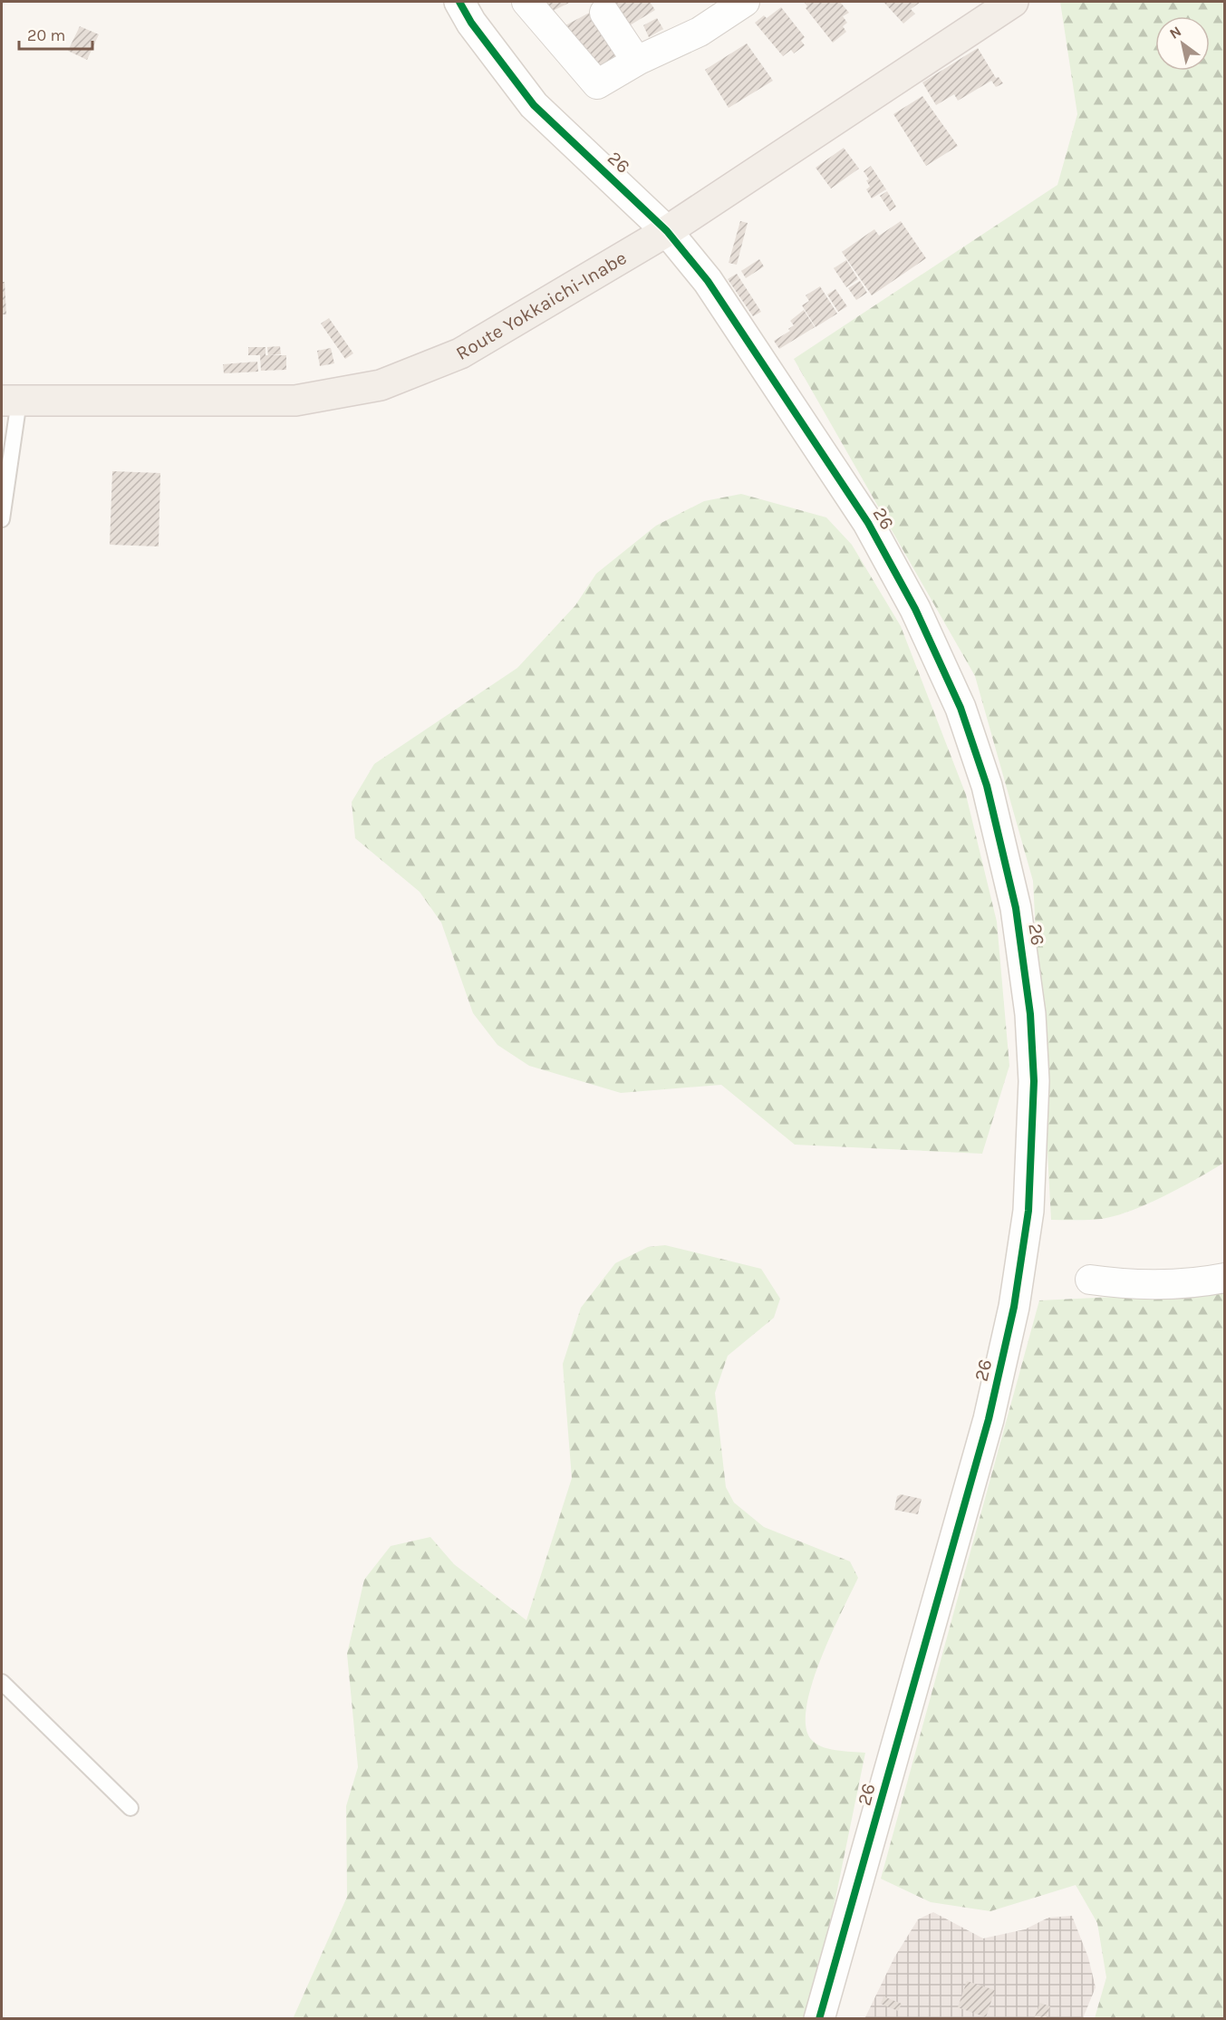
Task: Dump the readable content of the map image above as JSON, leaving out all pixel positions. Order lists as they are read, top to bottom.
{
  "streets": {
    "main road": ["Route Yokkaichi-Inabe"],
    "street": ["26"]
  },
  "crossings": [
    ["26", "Route Yokkaichi-Inabe"]
  ],
  "scale_bar": "20 m",
  "north": "top left"
}
